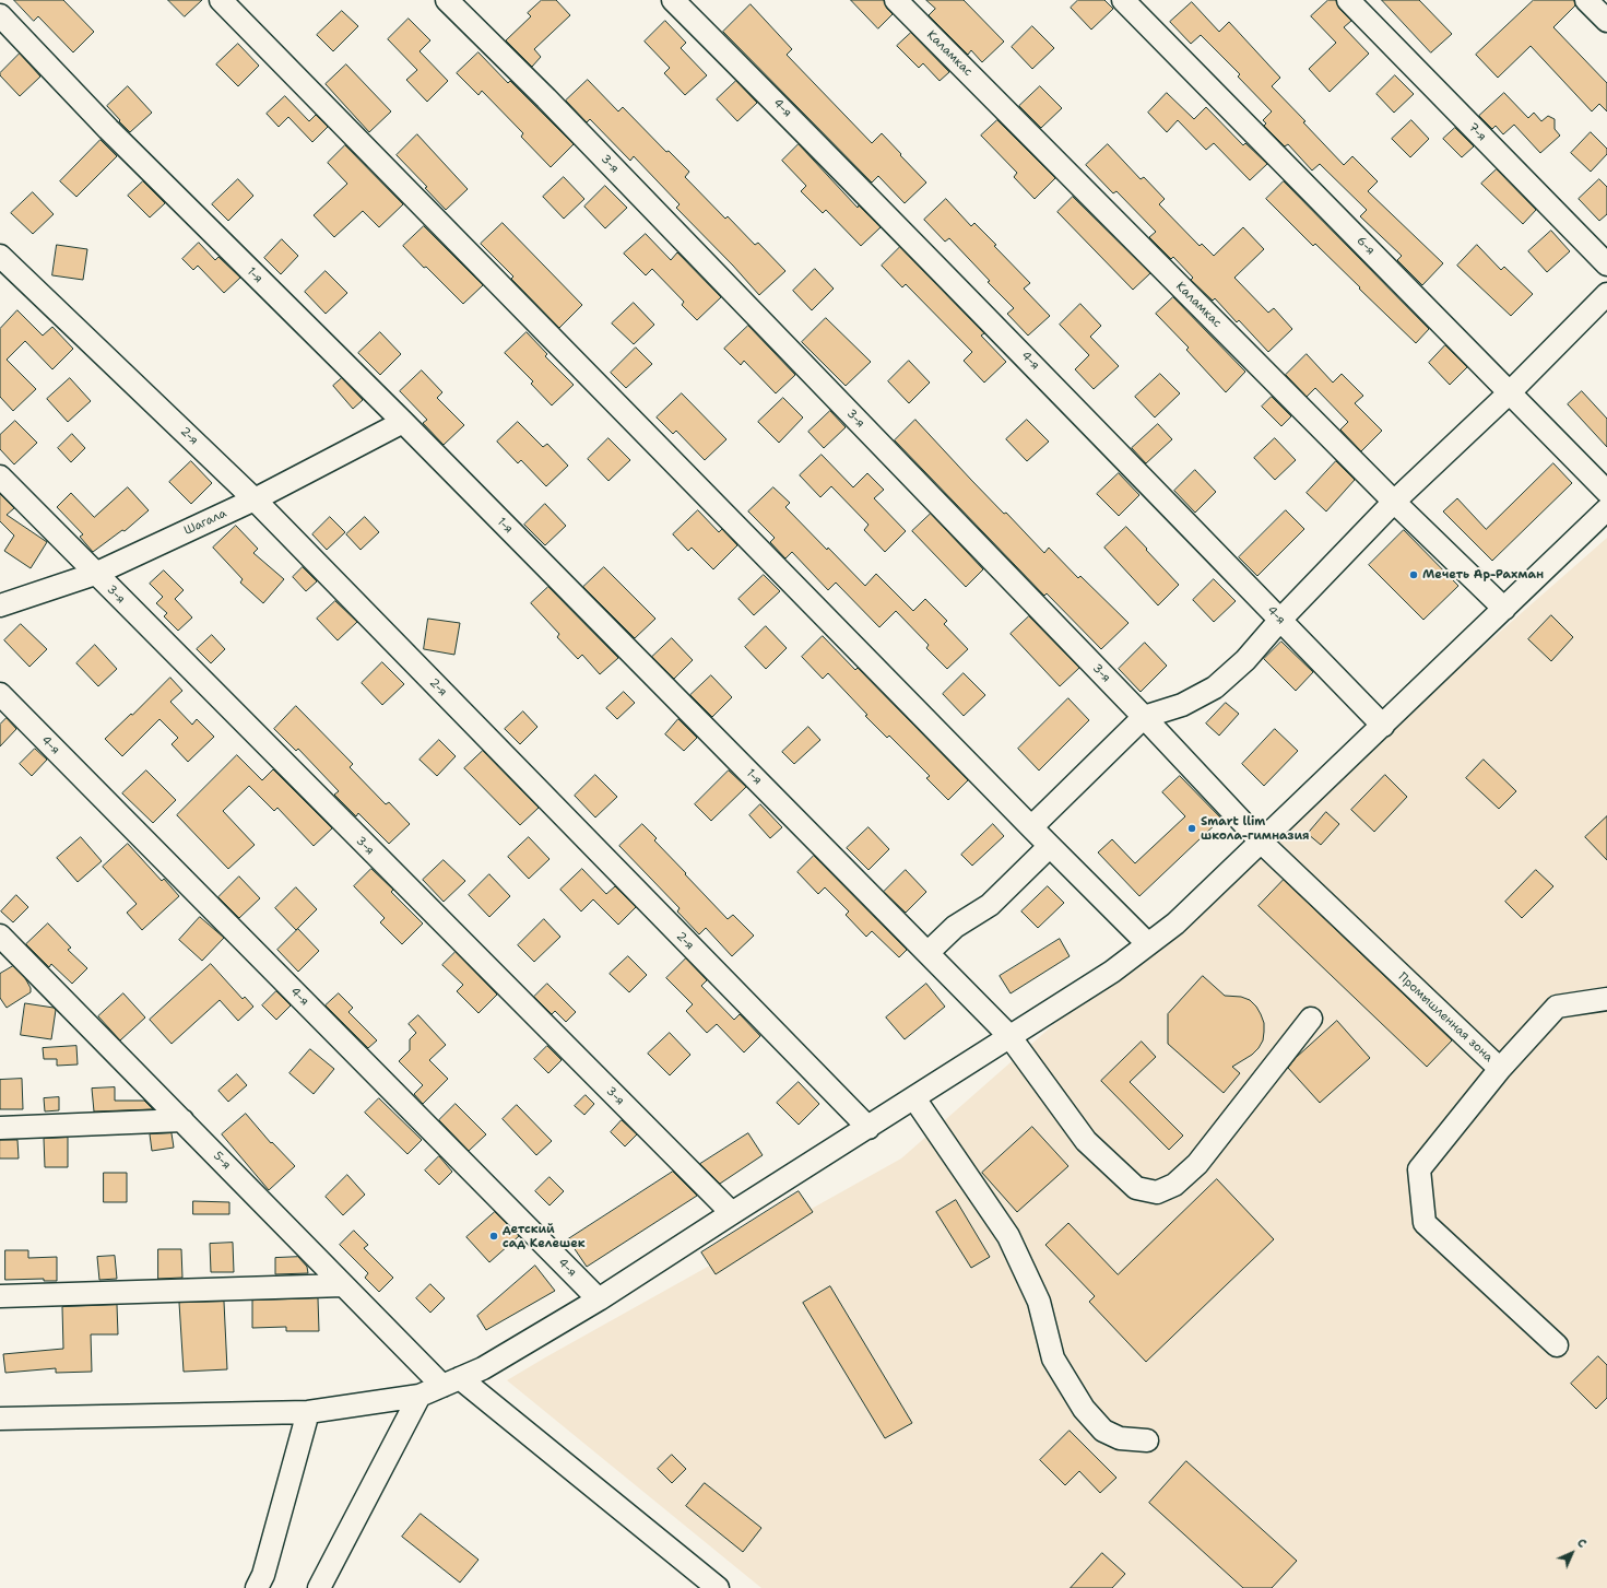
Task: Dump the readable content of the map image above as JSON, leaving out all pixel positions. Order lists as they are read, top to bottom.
{
  "streets": {
    "street": [
      "Каламкас",
      "4-я",
      "7-я",
      "3-я",
      "6-я",
      "1-я",
      "2-я",
      "Шагала",
      "Промышленная зона",
      "5-я"
    ]
  },
  "crossings": [
    ["3-я", "Шагала"],
    ["3-я", "Промышленная зона"],
    ["1-я", "Шагала"],
    ["2-я", "Шагала"]
  ],
  "places": ["Мечеть Ар-Рахман", "Smart llim школа-гимназия", "детский сад Келешек"],
  "north": "top right"
}
